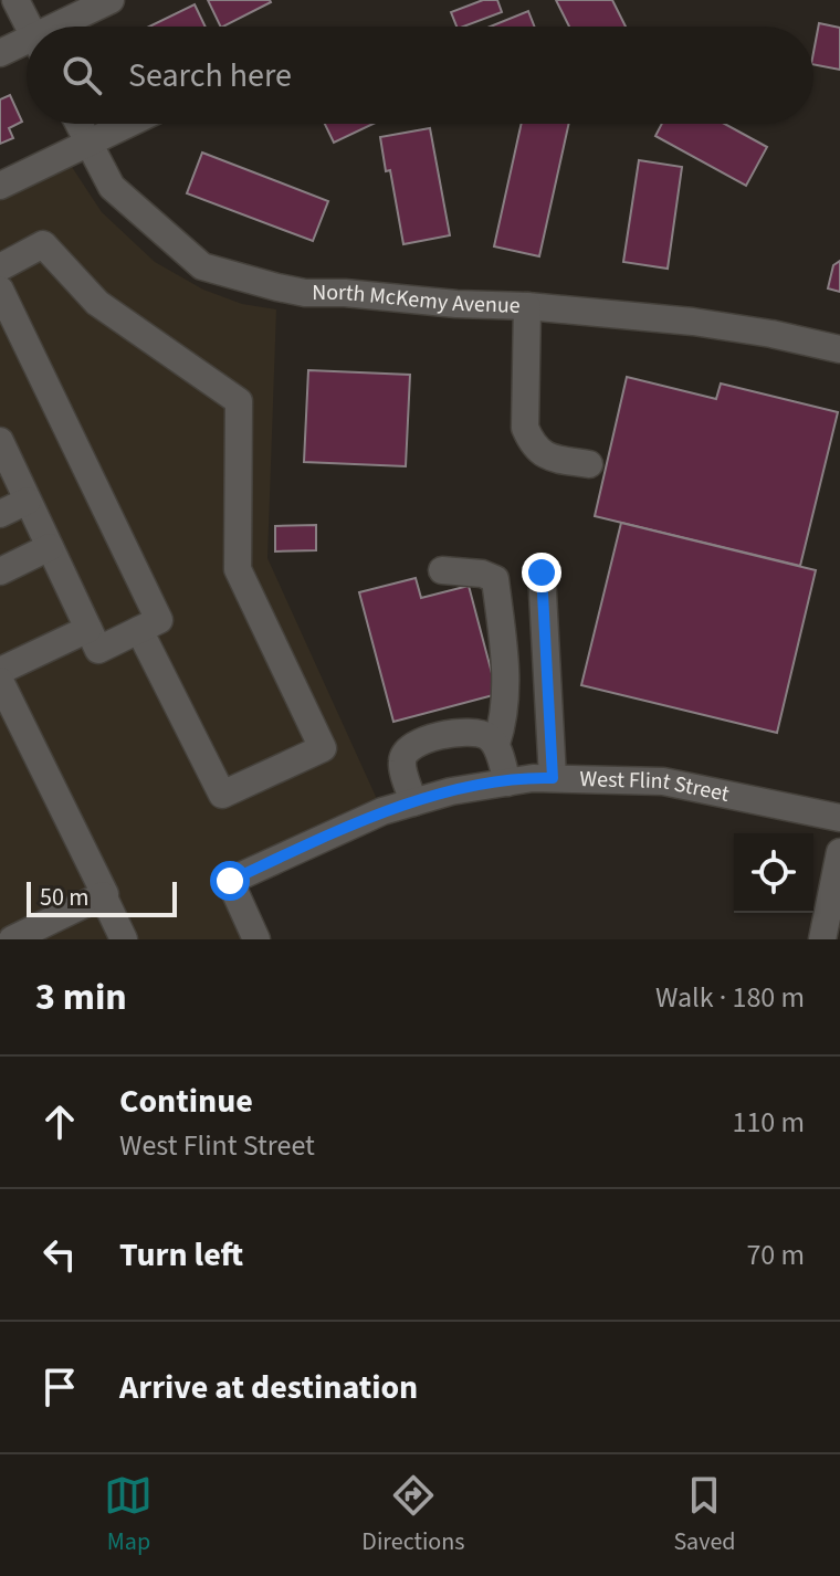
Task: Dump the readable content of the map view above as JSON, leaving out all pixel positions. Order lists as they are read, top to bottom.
{
  "streets": {
    "street": ["North McKemy Avenue", "West Flint Street"]
  },
  "scale_bar": "50 m",
  "page": {
    "search": "Search here",
    "scale": "50 m",
    "heading": ["3 min", "Walk · 180 m"],
    "list": [
      ["Continue", "West Flint Street", "110 m"],
      ["Turn left", "70 m"],
      "Arrive at destination"
    ],
    "nav": ["Map", "Directions", "Saved"]
  }
}
